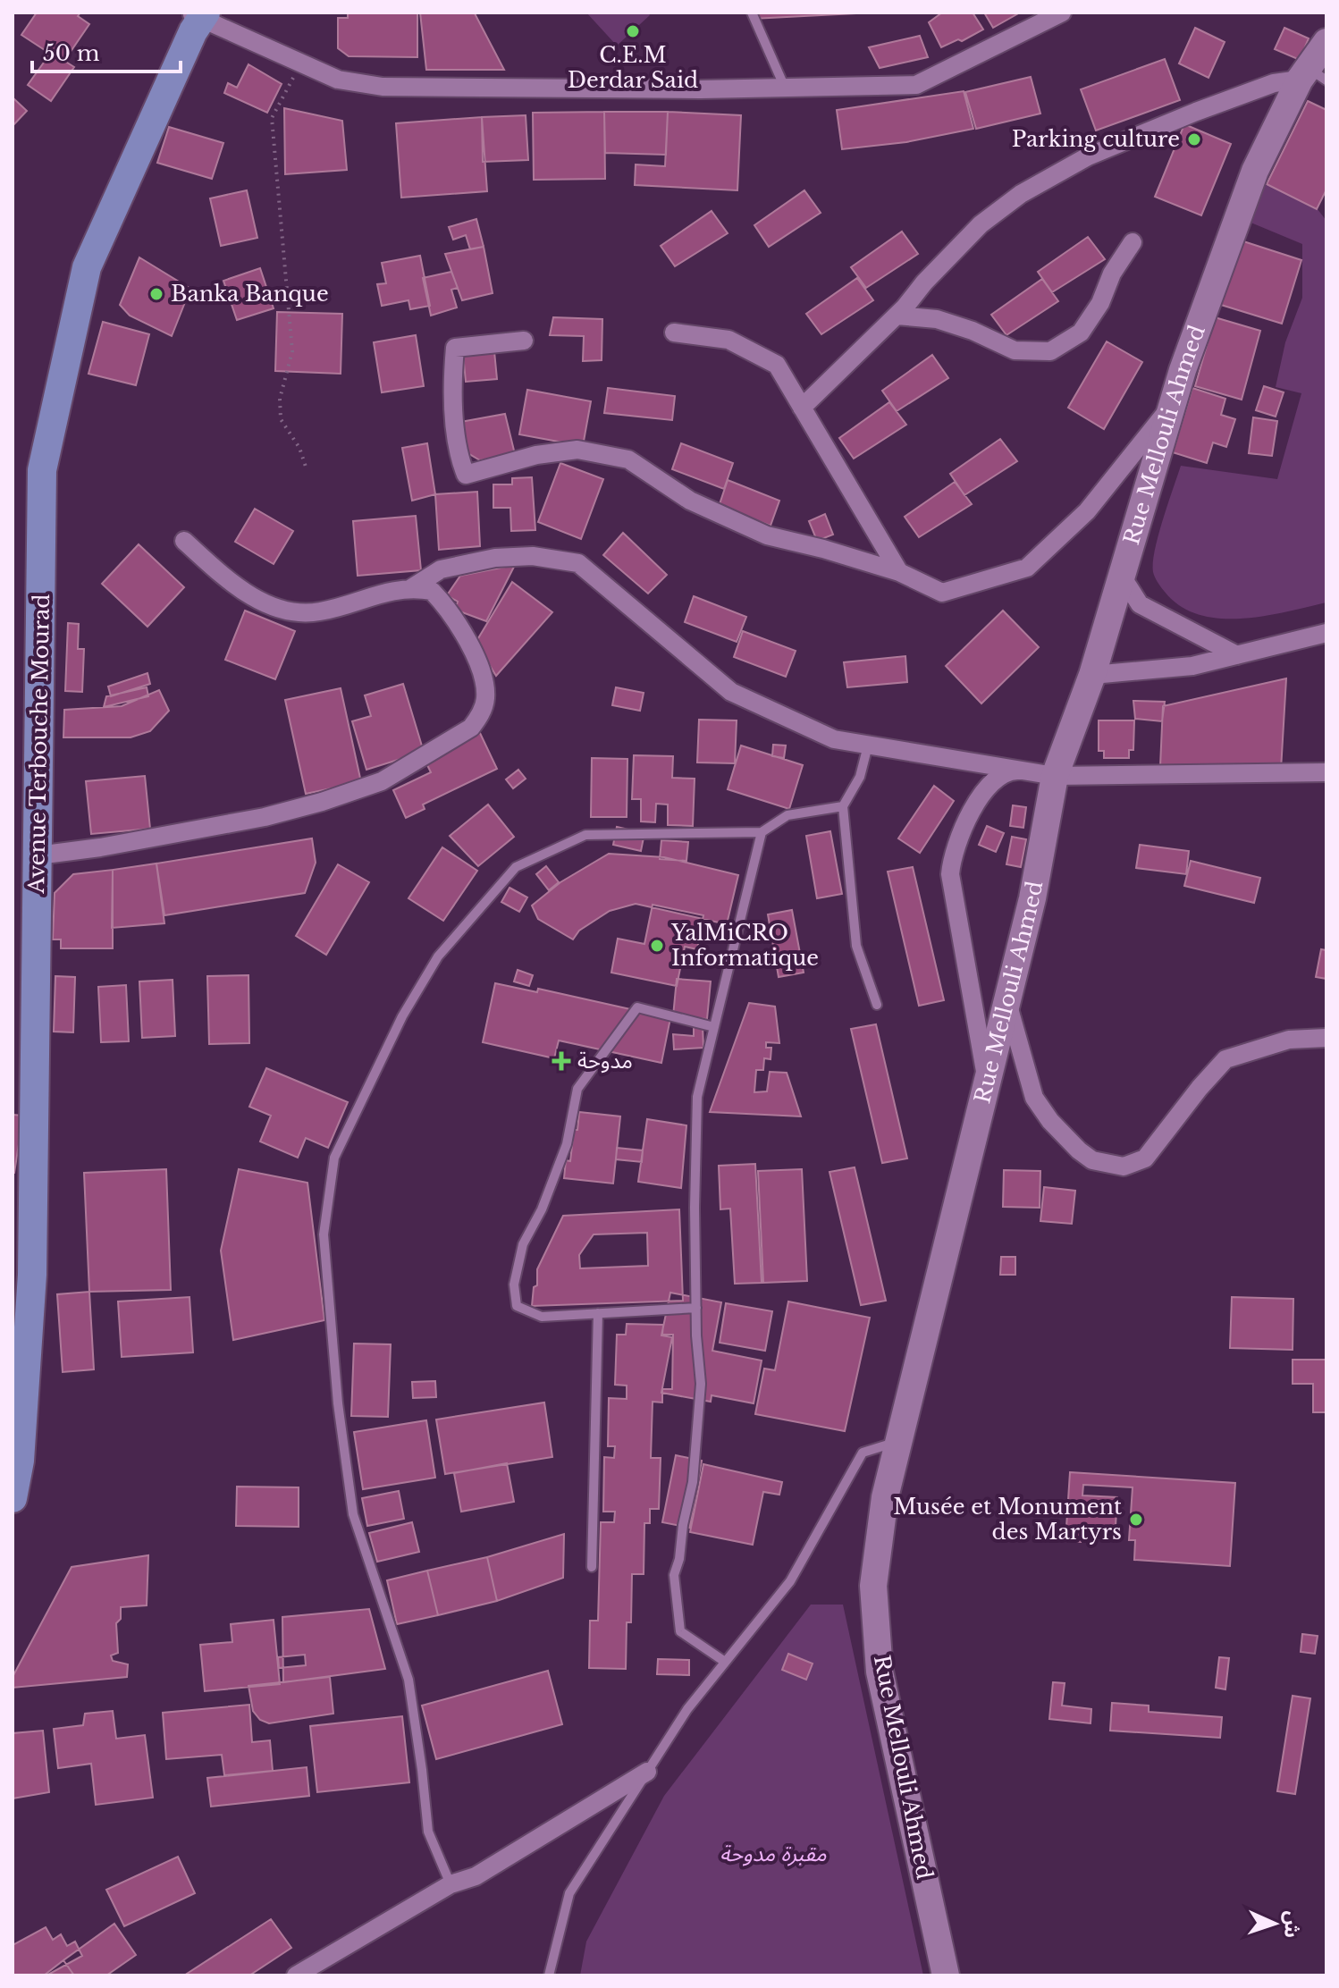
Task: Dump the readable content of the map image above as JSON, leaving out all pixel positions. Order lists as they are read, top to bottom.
{
  "streets": {
    "main road": ["Avenue Terbouche Mourad"],
    "street": ["Rue Mellouli Ahmed"]
  },
  "parks": ["مقبرة مدوحة"],
  "places": {
    "other": [
      "C.E.M Derdar Said",
      "Parking culture",
      "Banka Banque",
      "YalMiCRO Informatique",
      "Musée et Monument des Martyrs"
    ],
    "health": ["مدوحة"]
  },
  "scale_bar": "50 m",
  "north": "right"
}
